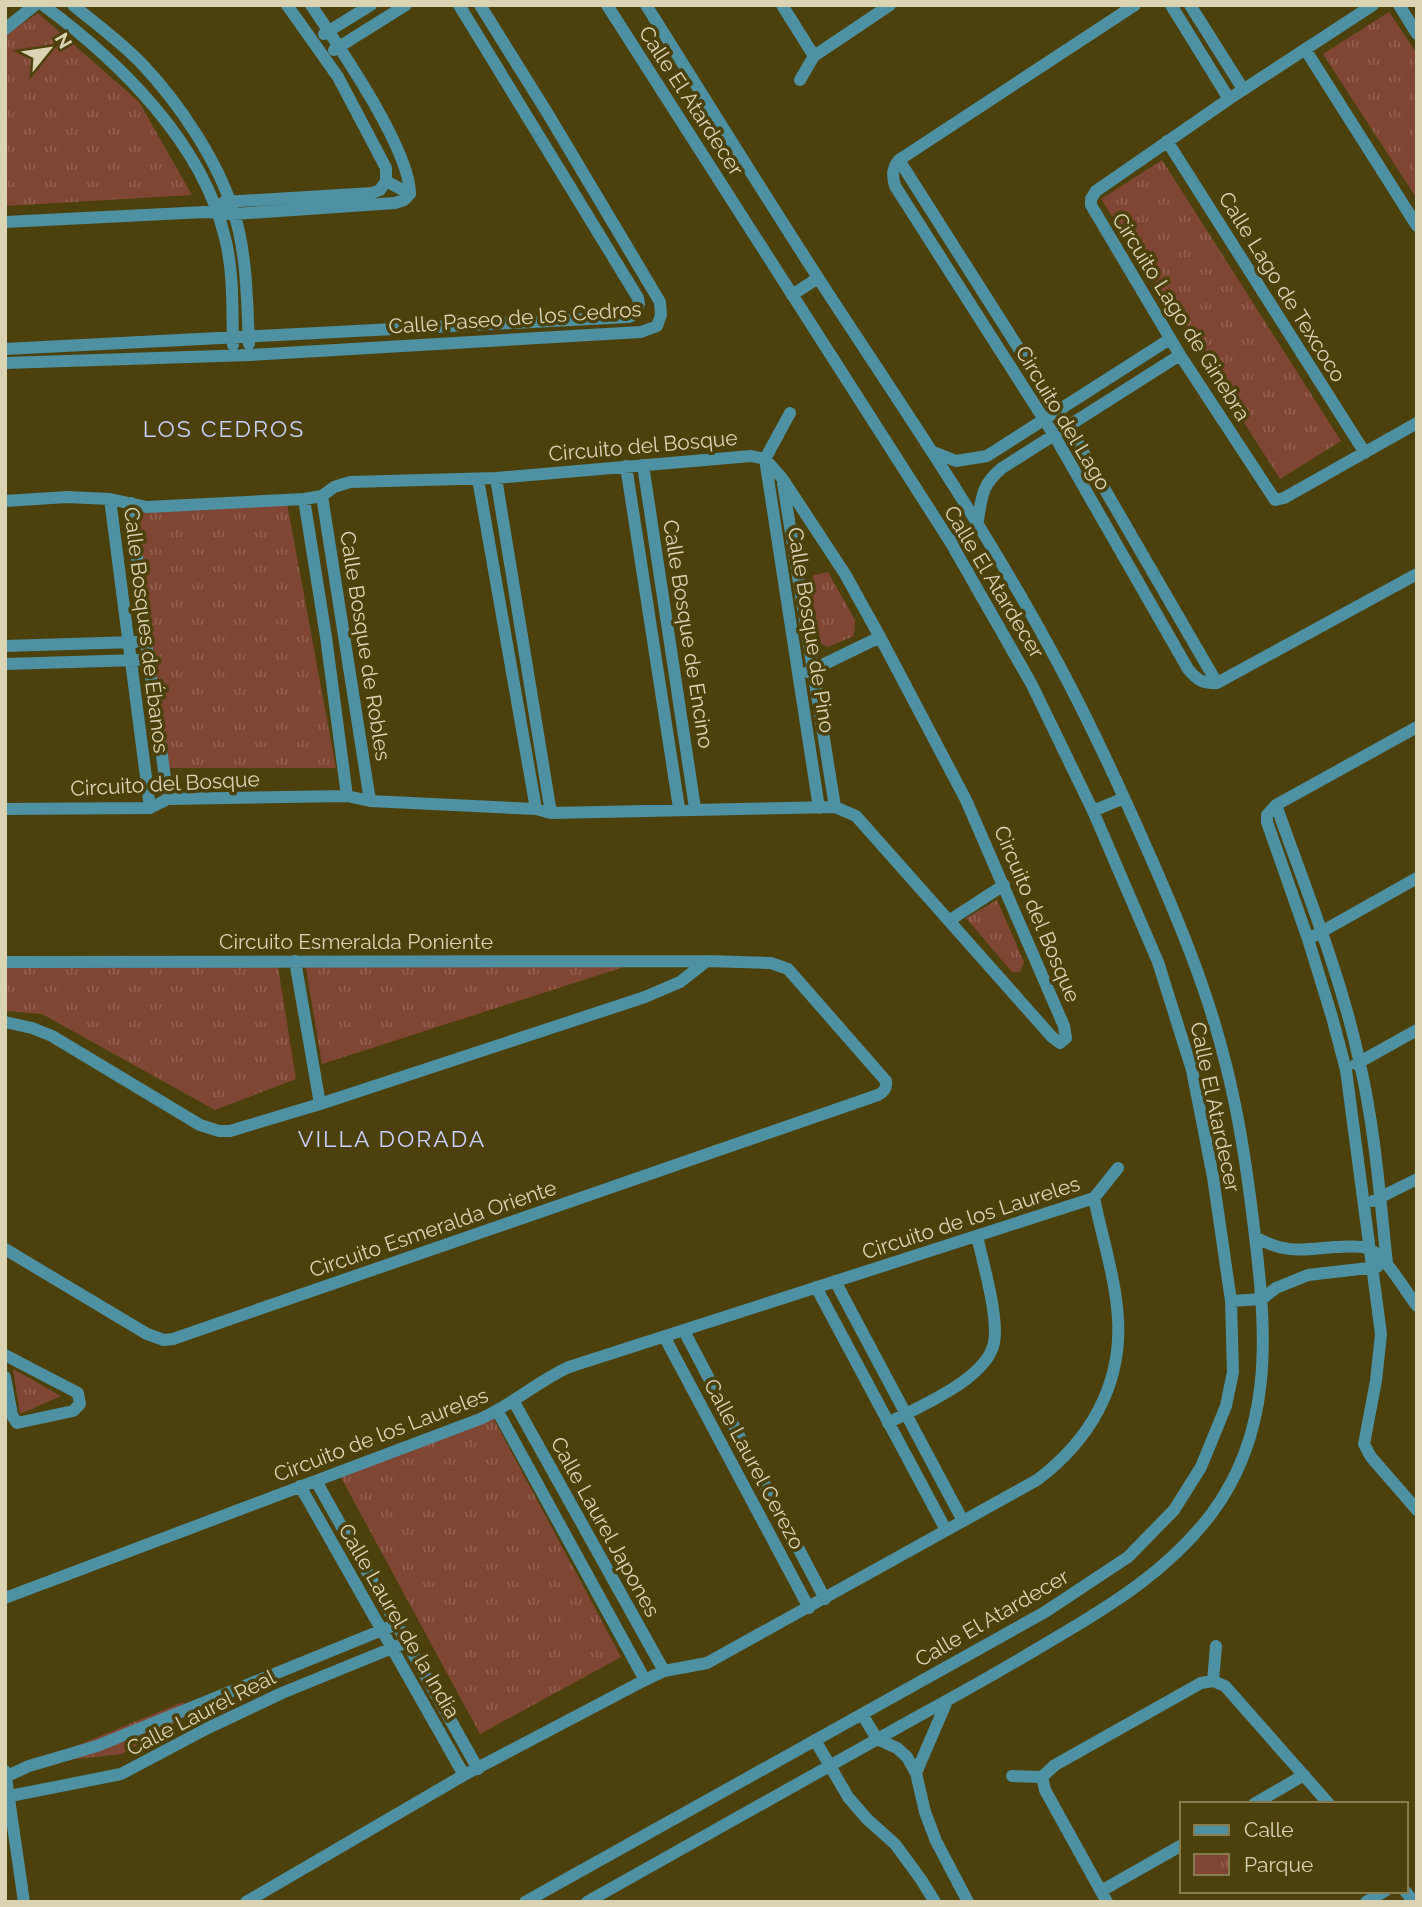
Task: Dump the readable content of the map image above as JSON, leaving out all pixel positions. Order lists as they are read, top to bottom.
{
  "streets": {
    "street": [
      "Calle El Atardecer",
      "Calle Lago de Texcoco",
      "Circuito Lago de Ginebra",
      "Calle Paseo de los Cedros",
      "Circuito del Lago",
      "Circuito del Bosque",
      "Calle Bosques de Ébanos",
      "Calle Bosque de Pino",
      "Calle Bosque de Encino",
      "Calle Bosque de Robles",
      "Circuito Esmeralda Poniente",
      "Circuito de los Laureles",
      "Circuito Esmeralda Oriente",
      "Calle Laurel Cerezo",
      "Calle Laurel Japones",
      "Calle Laurel de la India",
      "Calle Laurel Real"
    ]
  },
  "crossings": [
    ["Calle Lago de Texcoco", "Circuito Lago de Ginebra"],
    ["Circuito del Bosque", "Calle Bosques de Ébanos"],
    ["Circuito del Bosque", "Calle Bosque de Pino"],
    ["Circuito del Bosque", "Calle Bosque de Encino"],
    ["Circuito del Bosque", "Calle Bosque de Robles"],
    ["Circuito Esmeralda Poniente", "Circuito Esmeralda Oriente"],
    ["Circuito de los Laureles", "Calle Laurel Cerezo"],
    ["Circuito de los Laureles", "Calle Laurel Japones"],
    ["Circuito de los Laureles", "Calle Laurel de la India"],
    ["Calle Laurel de la India", "Calle Laurel Real"]
  ],
  "districts": ["LOS CEDROS", "VILLA DORADA"],
  "legend": ["Calle", "Parque"],
  "north": "top right"
}
